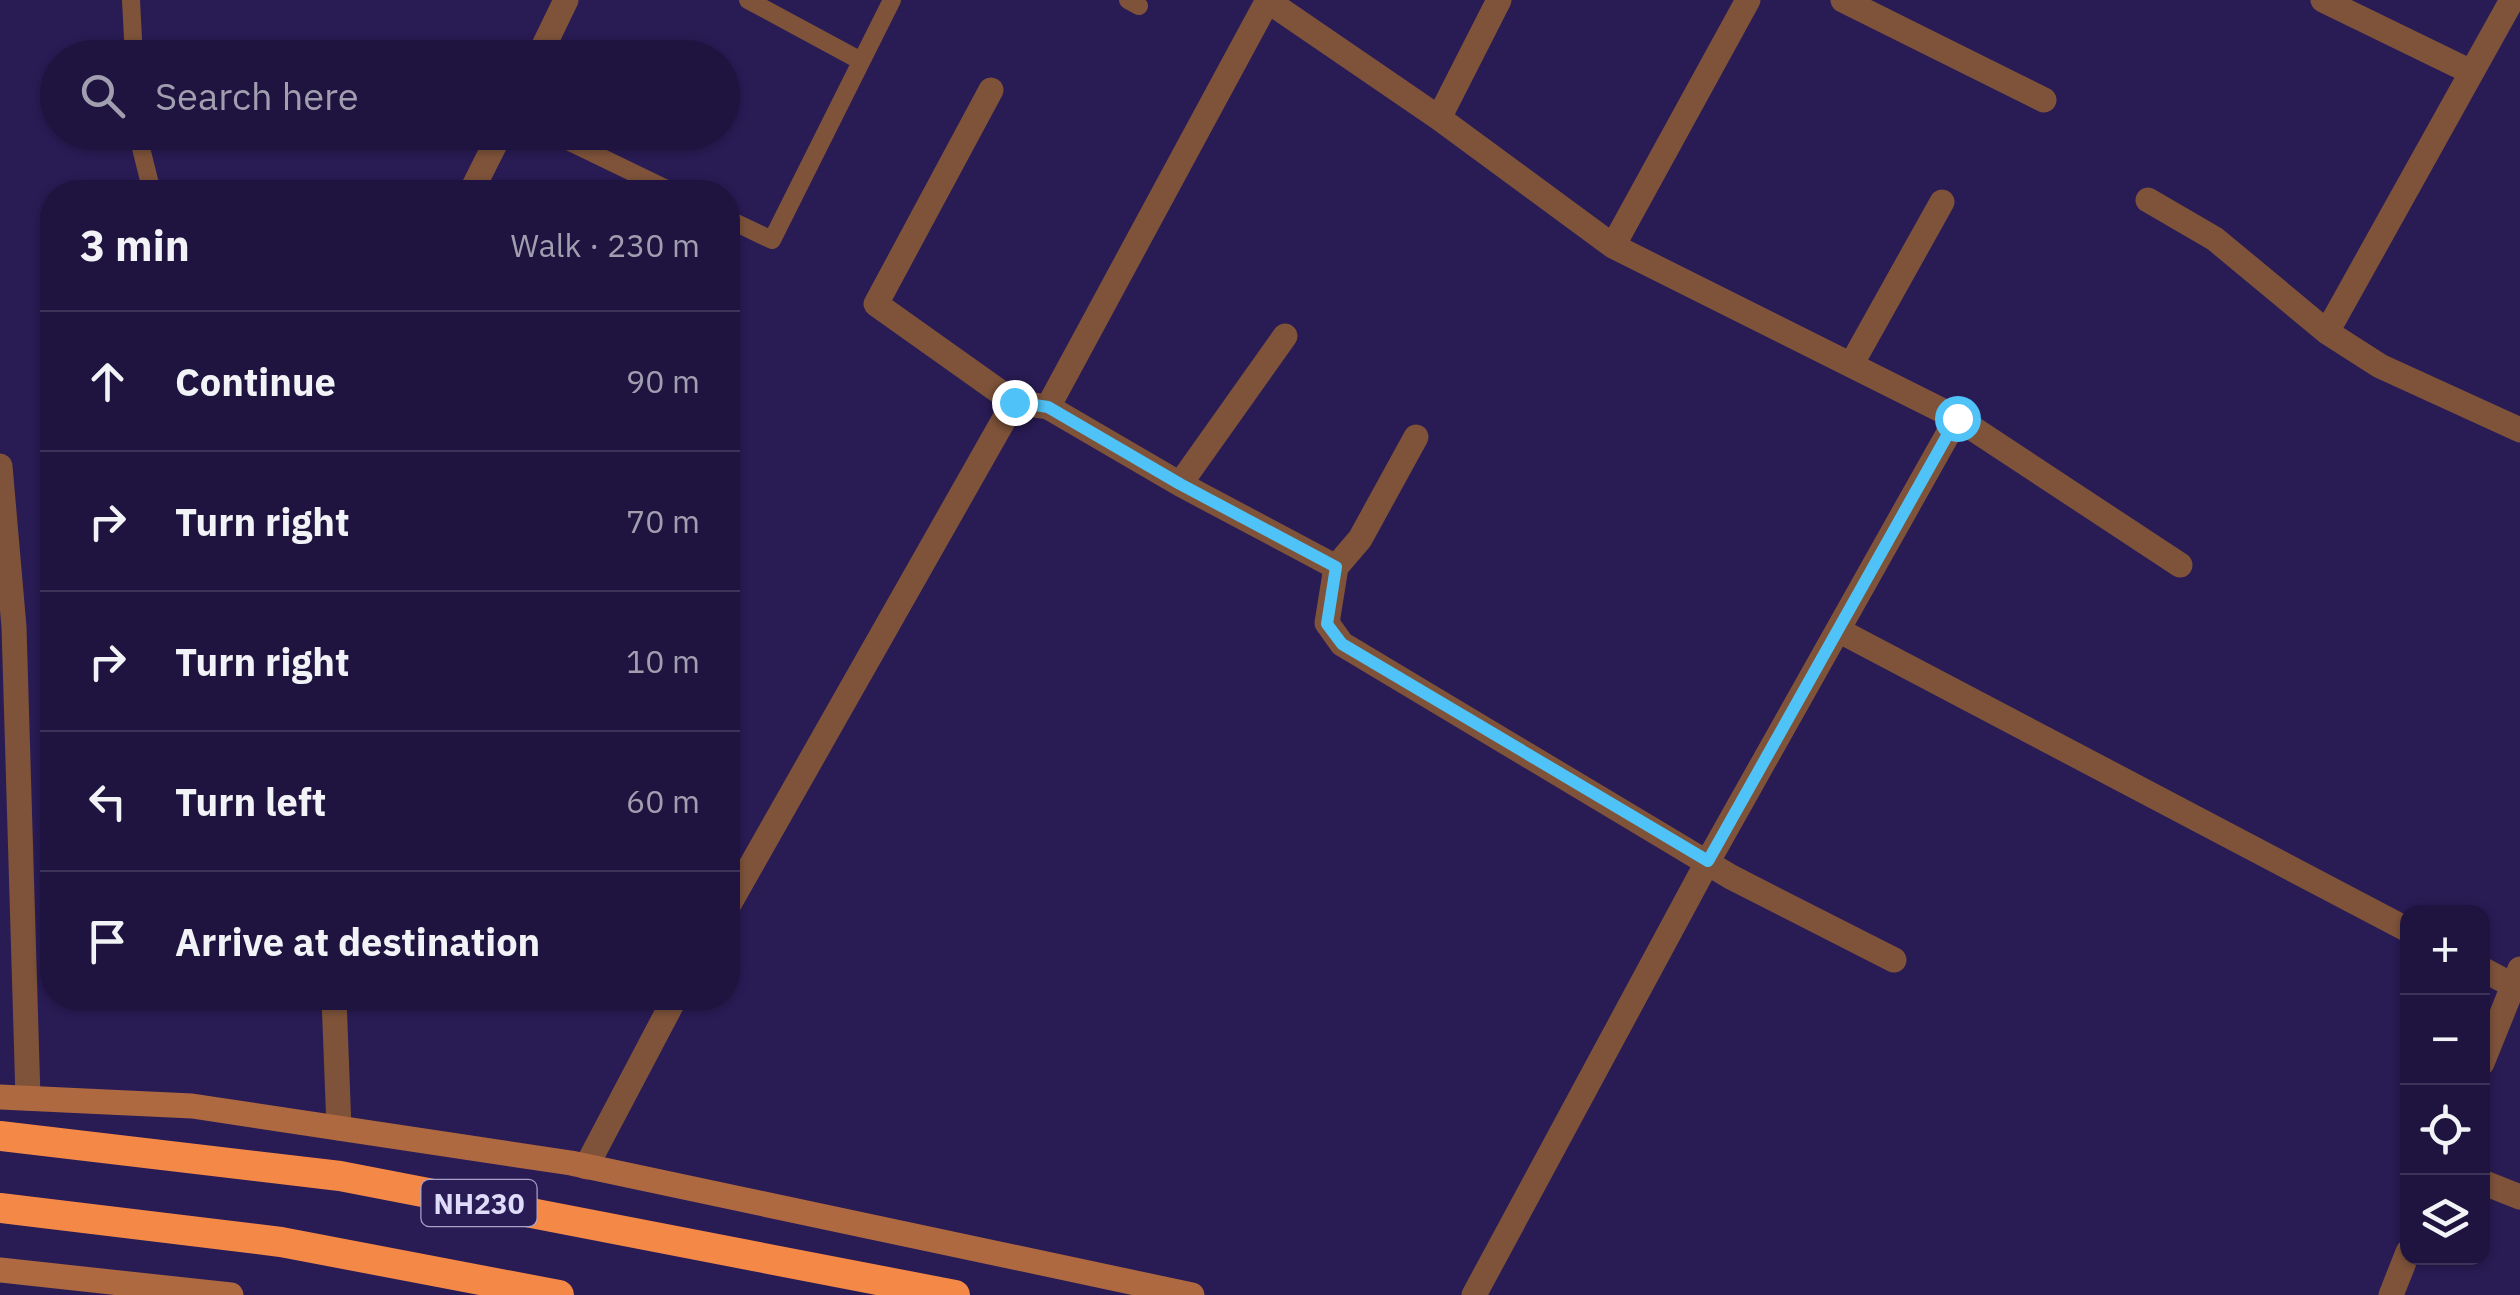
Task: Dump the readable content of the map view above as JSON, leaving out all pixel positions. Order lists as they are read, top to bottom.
{
  "streets": {
    "highway": ["NH230"]
  },
  "page": {
    "search": "Search here",
    "heading": ["3 min", "Walk · 230 m"],
    "list": [
      ["Continue", "90 m"],
      ["Turn right", "70 m"],
      ["Turn right", "10 m"],
      ["Turn left", "60 m"],
      "Arrive at destination"
    ],
    "map_buttons": ["+", "−"]
  }
}
